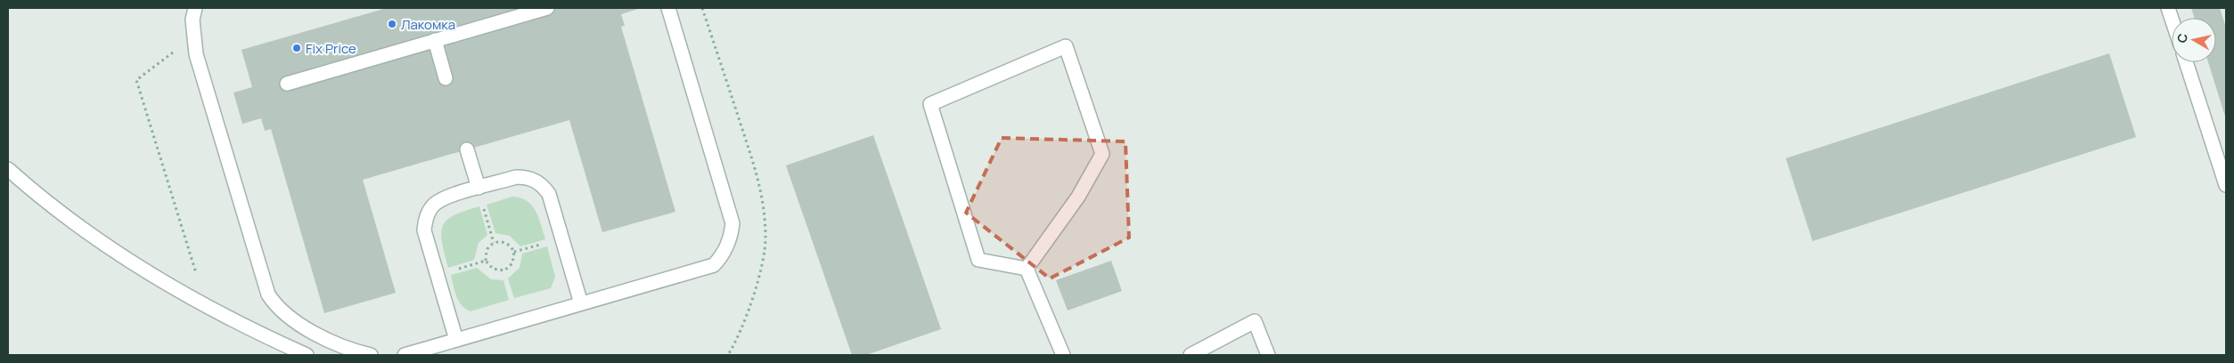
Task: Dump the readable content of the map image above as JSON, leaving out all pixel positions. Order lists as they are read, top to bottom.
{
  "places": ["Лакомка", "Fix Price"],
  "north": "left"
}
